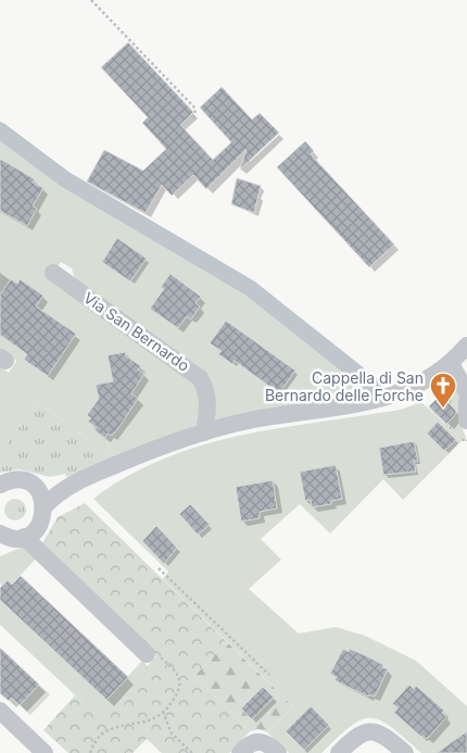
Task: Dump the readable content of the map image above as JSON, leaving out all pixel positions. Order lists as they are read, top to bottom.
{
  "streets": {
    "street": ["Via San Bernardo"]
  },
  "places": {
    "church": ["Cappella di San Bernardo delle Forche"]
  }
}
